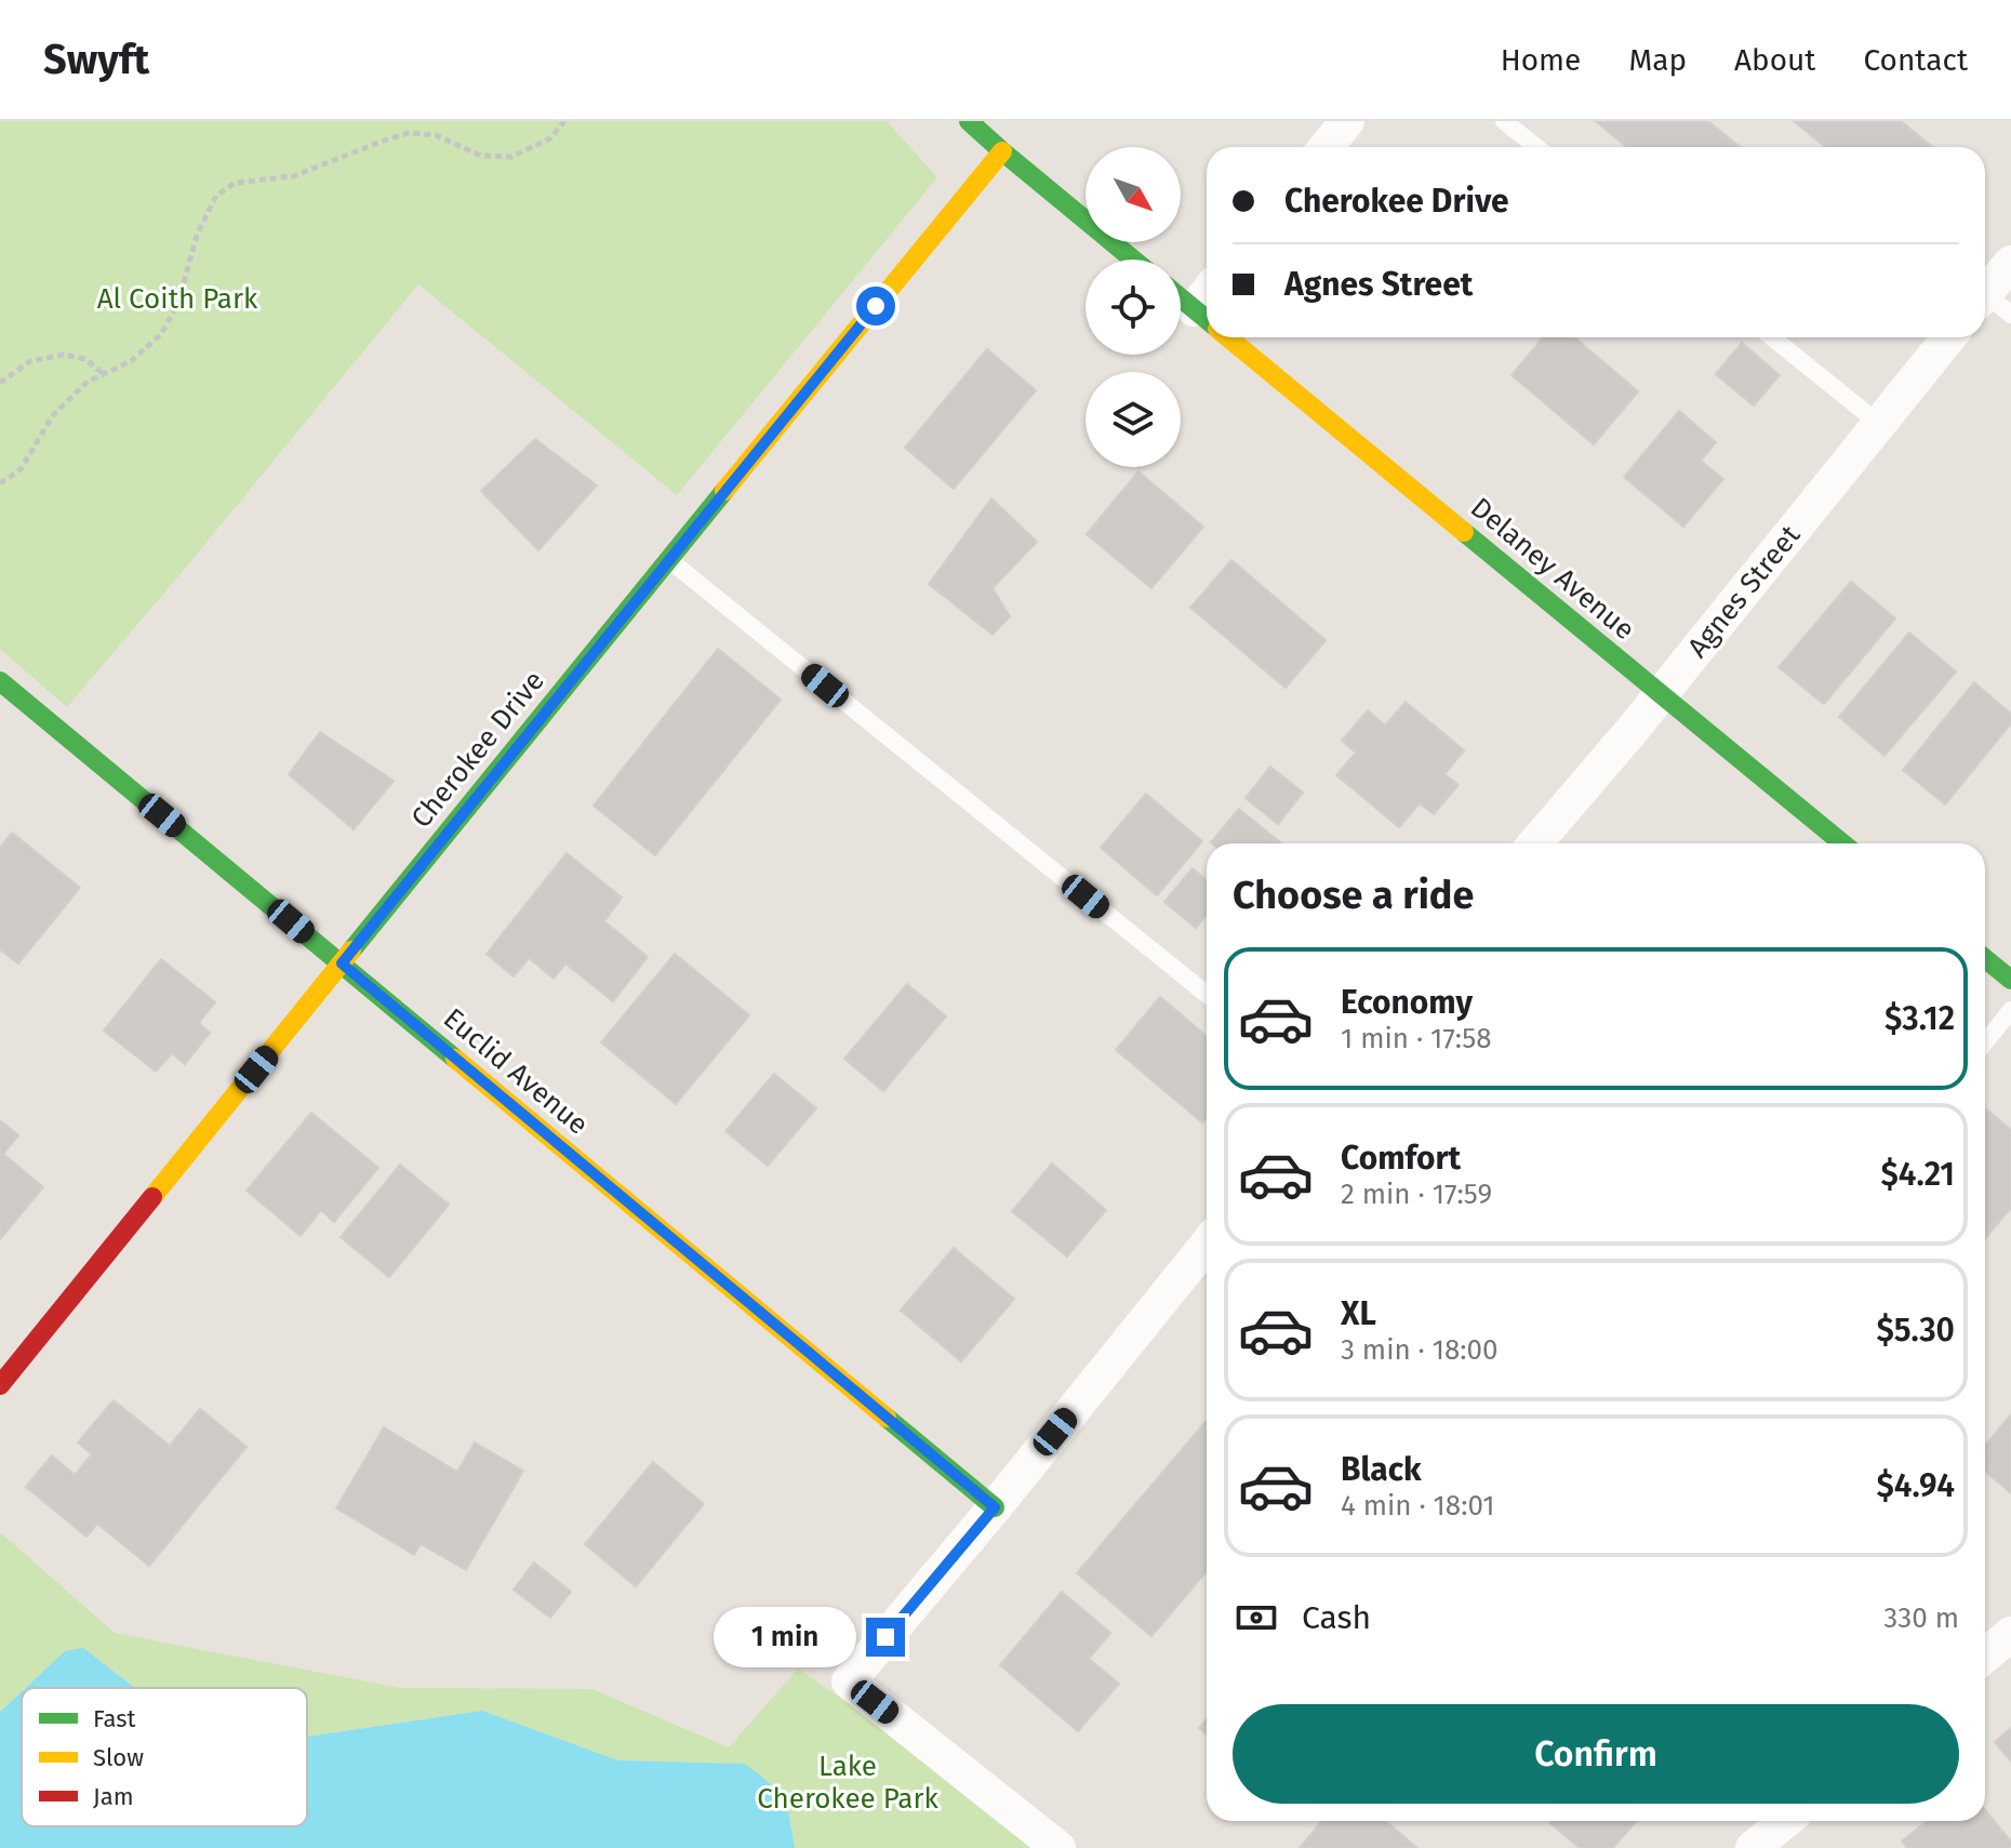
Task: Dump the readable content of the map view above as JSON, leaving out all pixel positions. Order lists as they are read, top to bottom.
{
  "streets": {
    "street": [
      "Delaney Avenue",
      "Agnes Street",
      "Cherokee Drive",
      "Euclid Avenue"
    ]
  },
  "crossings": [
    ["Delaney Avenue", "Agnes Street"],
    ["Cherokee Drive", "Euclid Avenue"]
  ],
  "parks": ["Al Coith Park", "Lake Cherokee Park"],
  "legend": ["Fast", "Slow", "Jam"],
  "north": "bottom right",
  "page": {
    "header": "Swyft",
    "nav": [
      "Home",
      "Map",
      "About",
      "Contact"
    ],
    "banner": ["Cherokee Drive", "Agnes Street"],
    "heading": "Choose a ride",
    "list": [
      {
        "name": "Economy",
        "note": "1 min · 17:58",
        "value": "$3.12"
      },
      {
        "name": "Comfort",
        "note": "2 min · 17:59",
        "value": "$4.21"
      },
      {
        "name": "XL",
        "note": "3 min · 18:00",
        "value": "$5.30"
      },
      {
        "name": "Black",
        "note": "4 min · 18:01",
        "value": "$4.94"
      }
    ],
    "pay": ["Cash", "330 m"],
    "bubble": "1 min",
    "buttons": "Confirm"
  }
}
